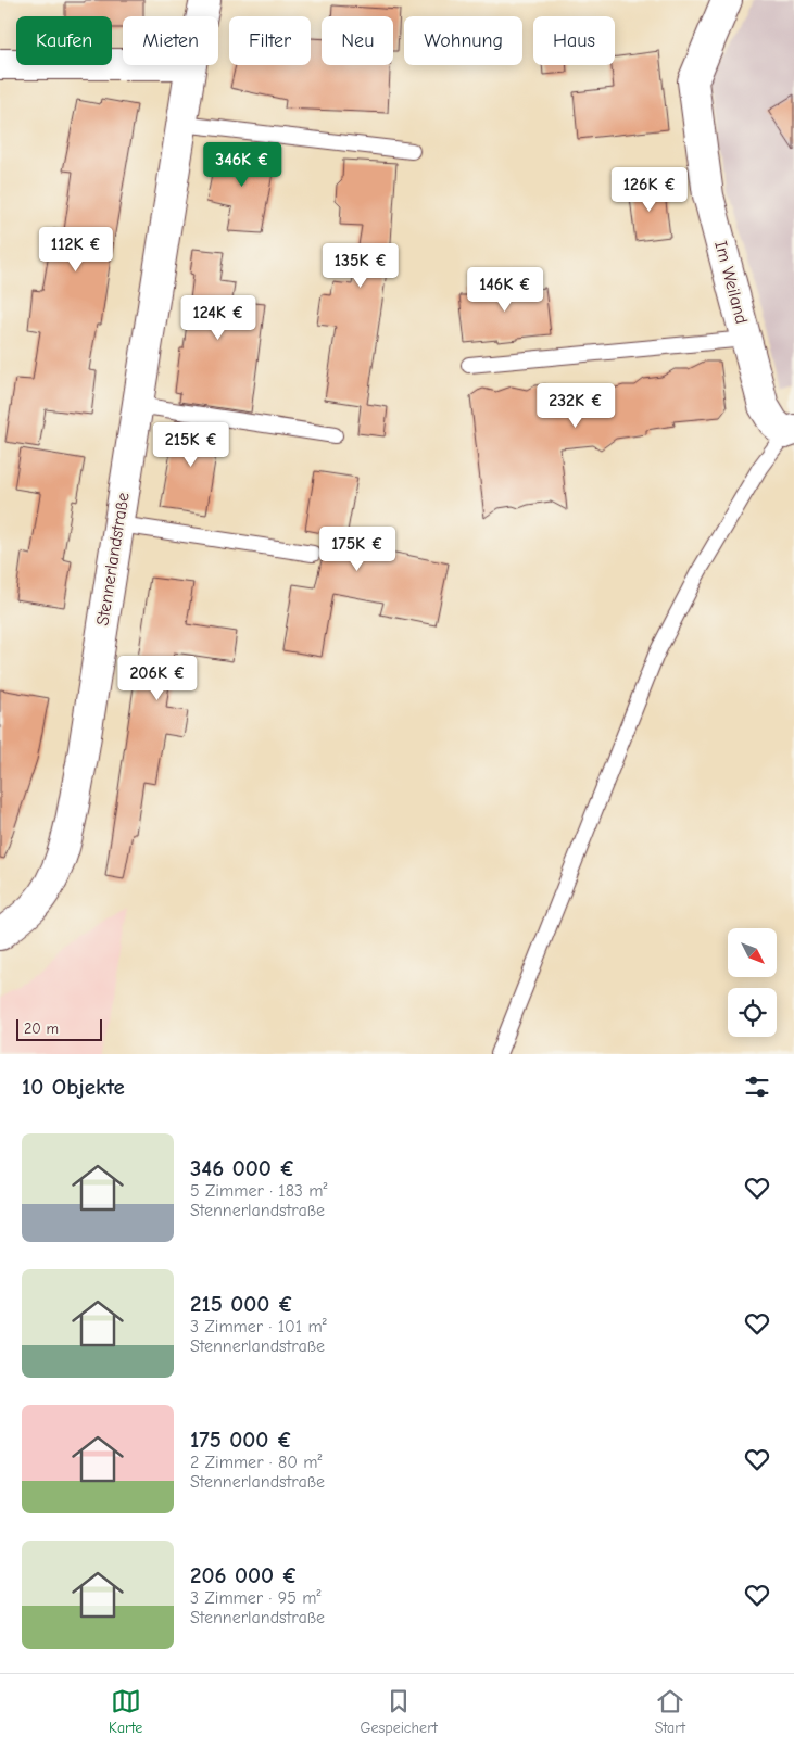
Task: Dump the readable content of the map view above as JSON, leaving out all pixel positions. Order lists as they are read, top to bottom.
{
  "streets": {
    "street": ["Im Weiland", "Stennerlandstraße"]
  },
  "scale_bar": "20 m",
  "north": "bottom right",
  "page": {
    "chip": [
      "Kaufen",
      "Mieten",
      "Filter",
      "Neu",
      "Wohnung",
      "Haus"
    ],
    "price": [
      "346K €",
      "126K €",
      "112K €",
      "135K €",
      "146K €",
      "124K €",
      "232K €",
      "215K €",
      "175K €",
      "206K €"
    ],
    "scale": "20 m",
    "heading": "10 Objekte",
    "list": [
      {
        "name": "346 000 €",
        "note": "5 Zimmer · 183 m² · Stennerlandstraße"
      },
      {
        "name": "215 000 €",
        "note": "3 Zimmer · 101 m² · Stennerlandstraße"
      },
      {
        "name": "175 000 €",
        "note": "2 Zimmer · 80 m² · Stennerlandstraße"
      },
      {
        "name": "206 000 €",
        "note": "3 Zimmer · 95 m² · Stennerlandstraße"
      }
    ],
    "tabs": ["Karte", "Gespeichert", "Start"]
  }
}
